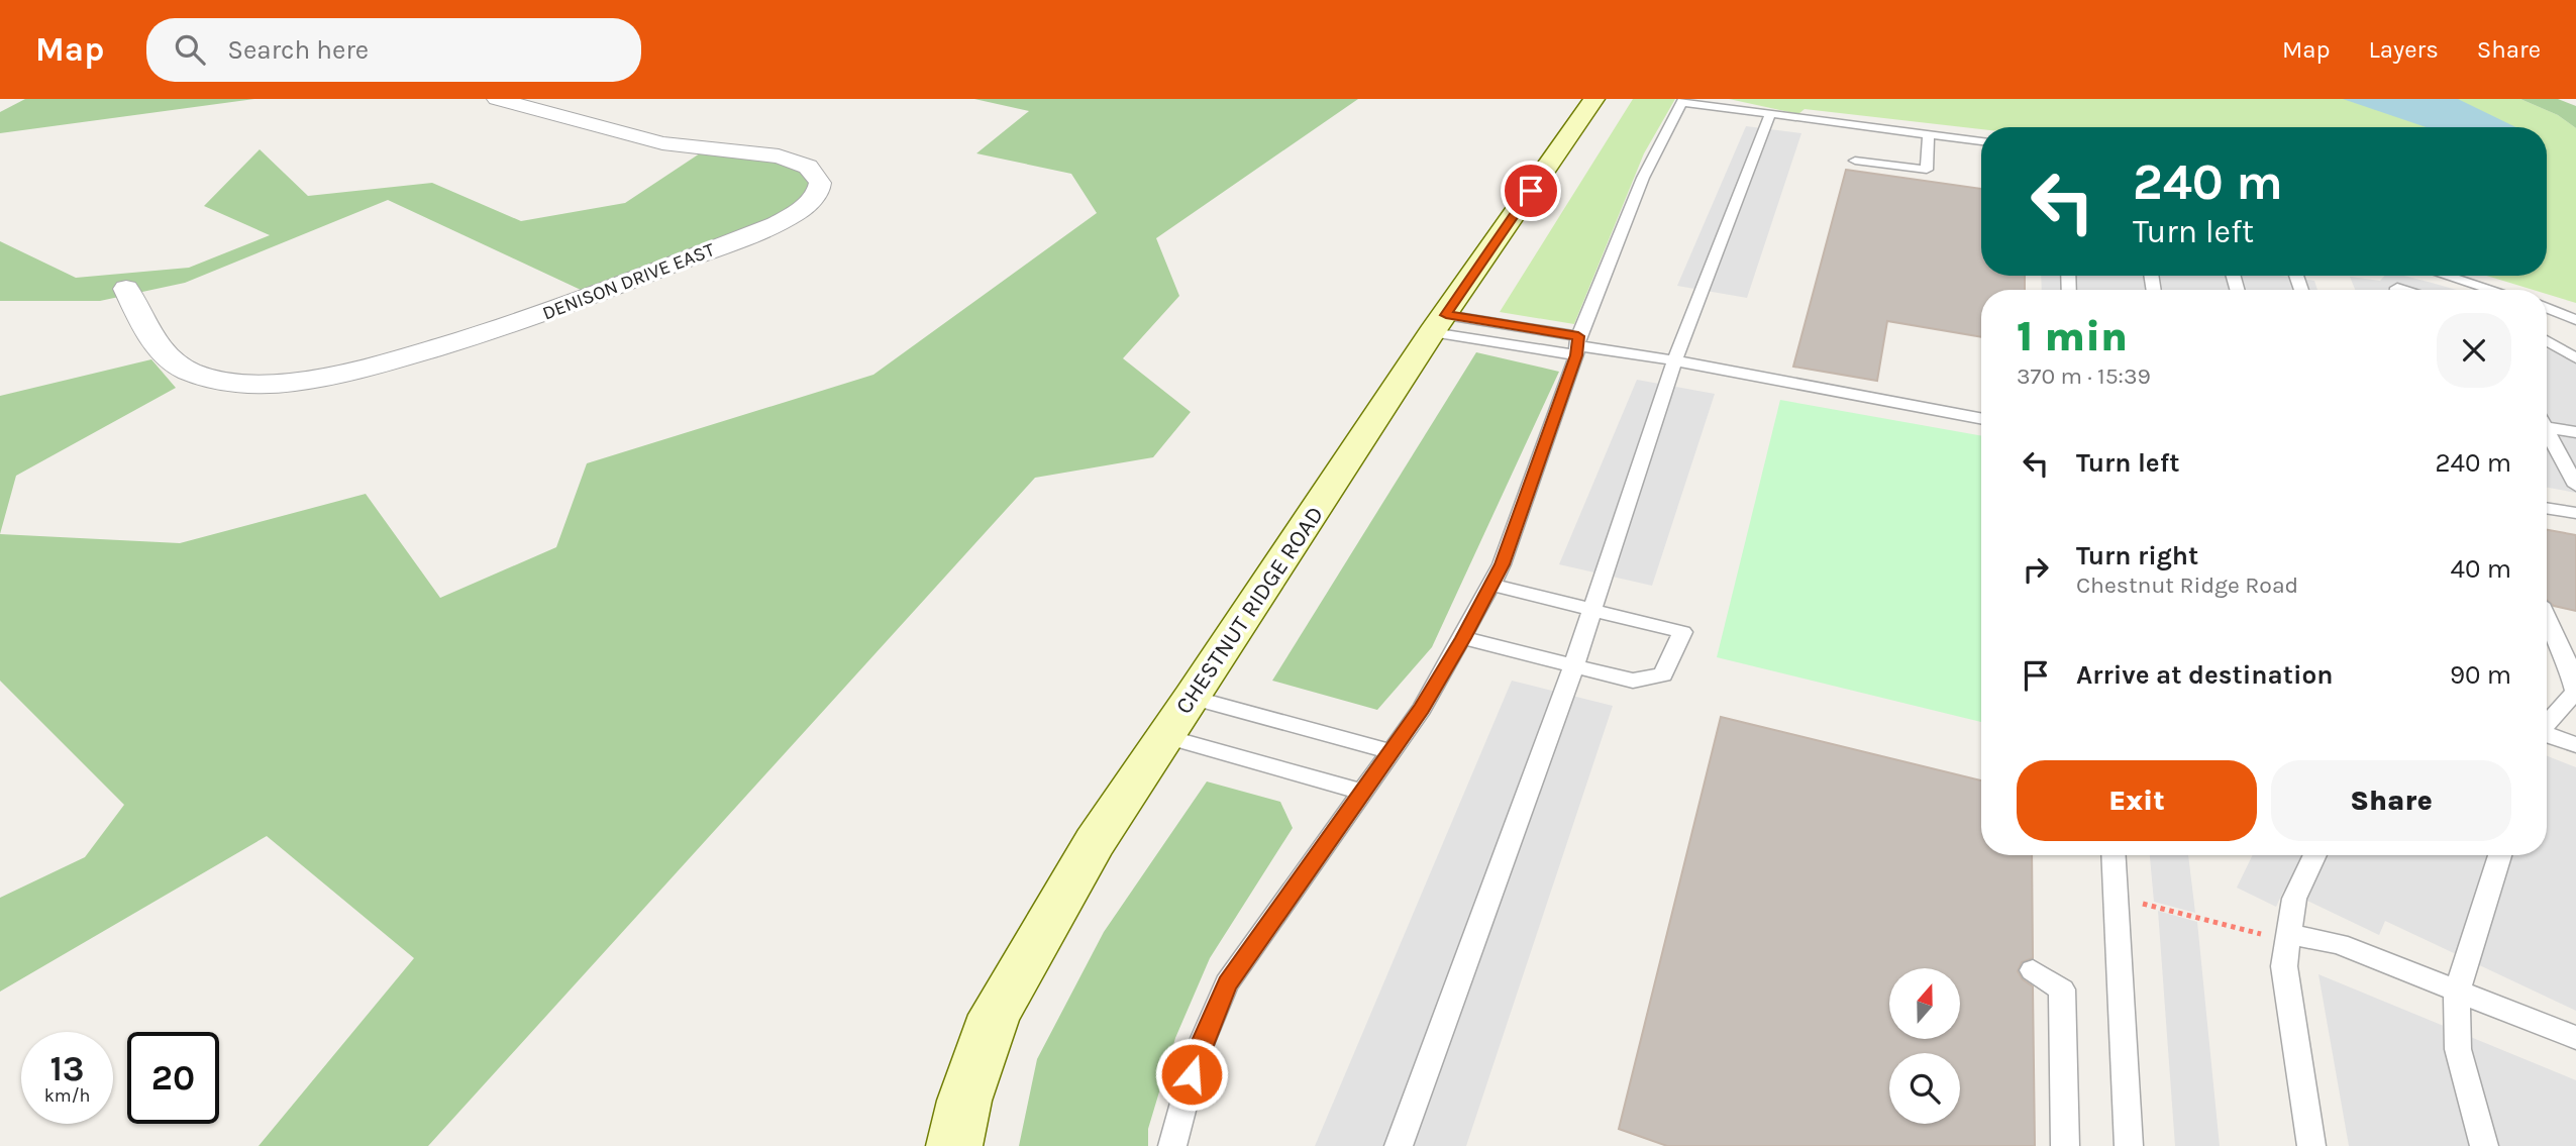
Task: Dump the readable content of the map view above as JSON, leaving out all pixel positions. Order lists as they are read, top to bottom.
{
  "streets": {
    "street": ["DENISON DRIVE EAST", "CHESTNUT RIDGE ROAD"]
  },
  "north": "top",
  "page": {
    "header": "Map",
    "search": "Search here",
    "nav": ["Map", "Layers", "Share"],
    "turn": ["240 m", "Turn left"],
    "heading": ["1 min", "370 m · 15:39"],
    "list": [
      {
        "name": "Turn left",
        "value": "240 m"
      },
      {
        "name": "Turn right",
        "note": "Chestnut Ridge Road",
        "value": "40 m"
      },
      {
        "name": "Arrive at destination",
        "value": "90 m"
      }
    ],
    "buttons": ["Exit", "Share"],
    "speed": "13 km/h",
    "limit": "20"
  }
}
